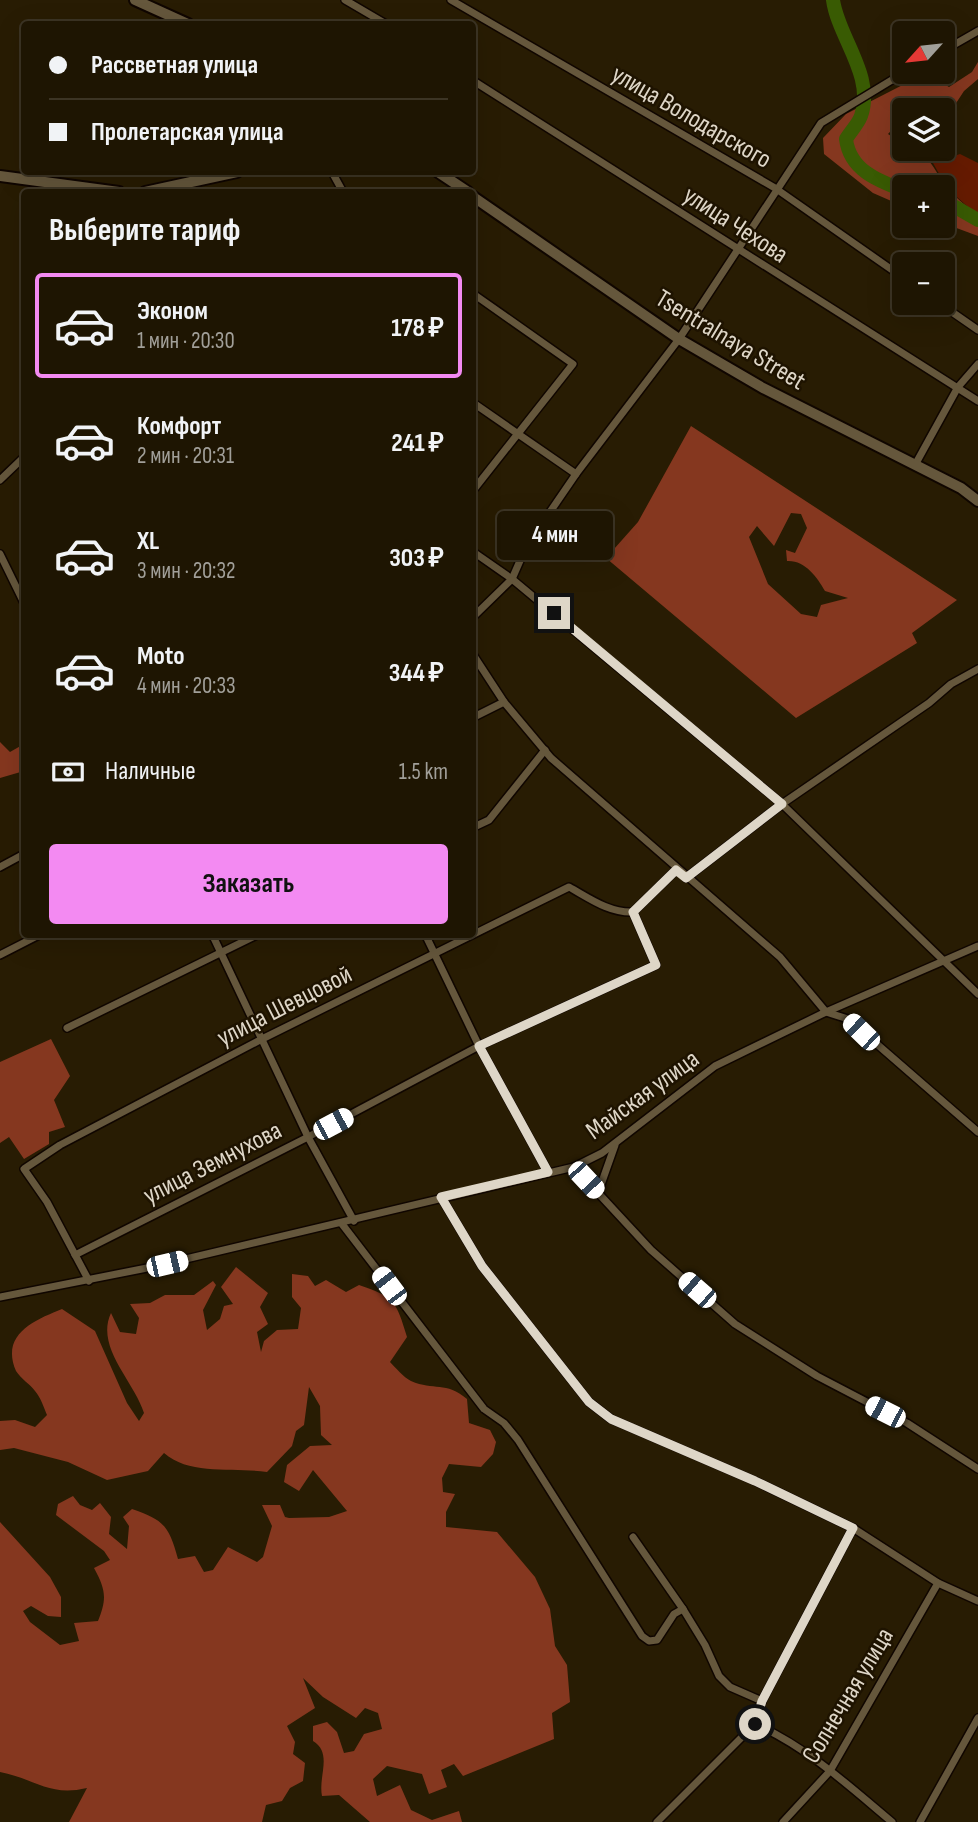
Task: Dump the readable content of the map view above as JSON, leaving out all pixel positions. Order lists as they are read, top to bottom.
{
  "streets": {
    "main road": ["Tsentralnaya Street"],
    "street": [
      "улица Володарского",
      "улица Чехова",
      "улица Шевцовой",
      "Майская улица",
      "улица Земнухова",
      "Солнечная улица"
    ]
  },
  "crossings": [
    ["улица Шевцовой", "улица Земнухова"]
  ],
  "north": "bottom left",
  "page": {
    "map_buttons": ["+", "−"],
    "banner": ["Рассветная улица", "Пролетарская улица"],
    "heading": "Выберите тариф",
    "list": [
      {
        "name": "Эконом",
        "note": "1 мин · 20:30",
        "value": "178 ₽"
      },
      {
        "name": "Комфорт",
        "note": "2 мин · 20:31",
        "value": "241 ₽"
      },
      {
        "name": "XL",
        "note": "3 мин · 20:32",
        "value": "303 ₽"
      },
      {
        "name": "Moto",
        "note": "4 мин · 20:33",
        "value": "344 ₽"
      }
    ],
    "bubble": "4 мин",
    "pay": ["Наличные", "1.5 km"],
    "buttons": "Заказать"
  }
}
